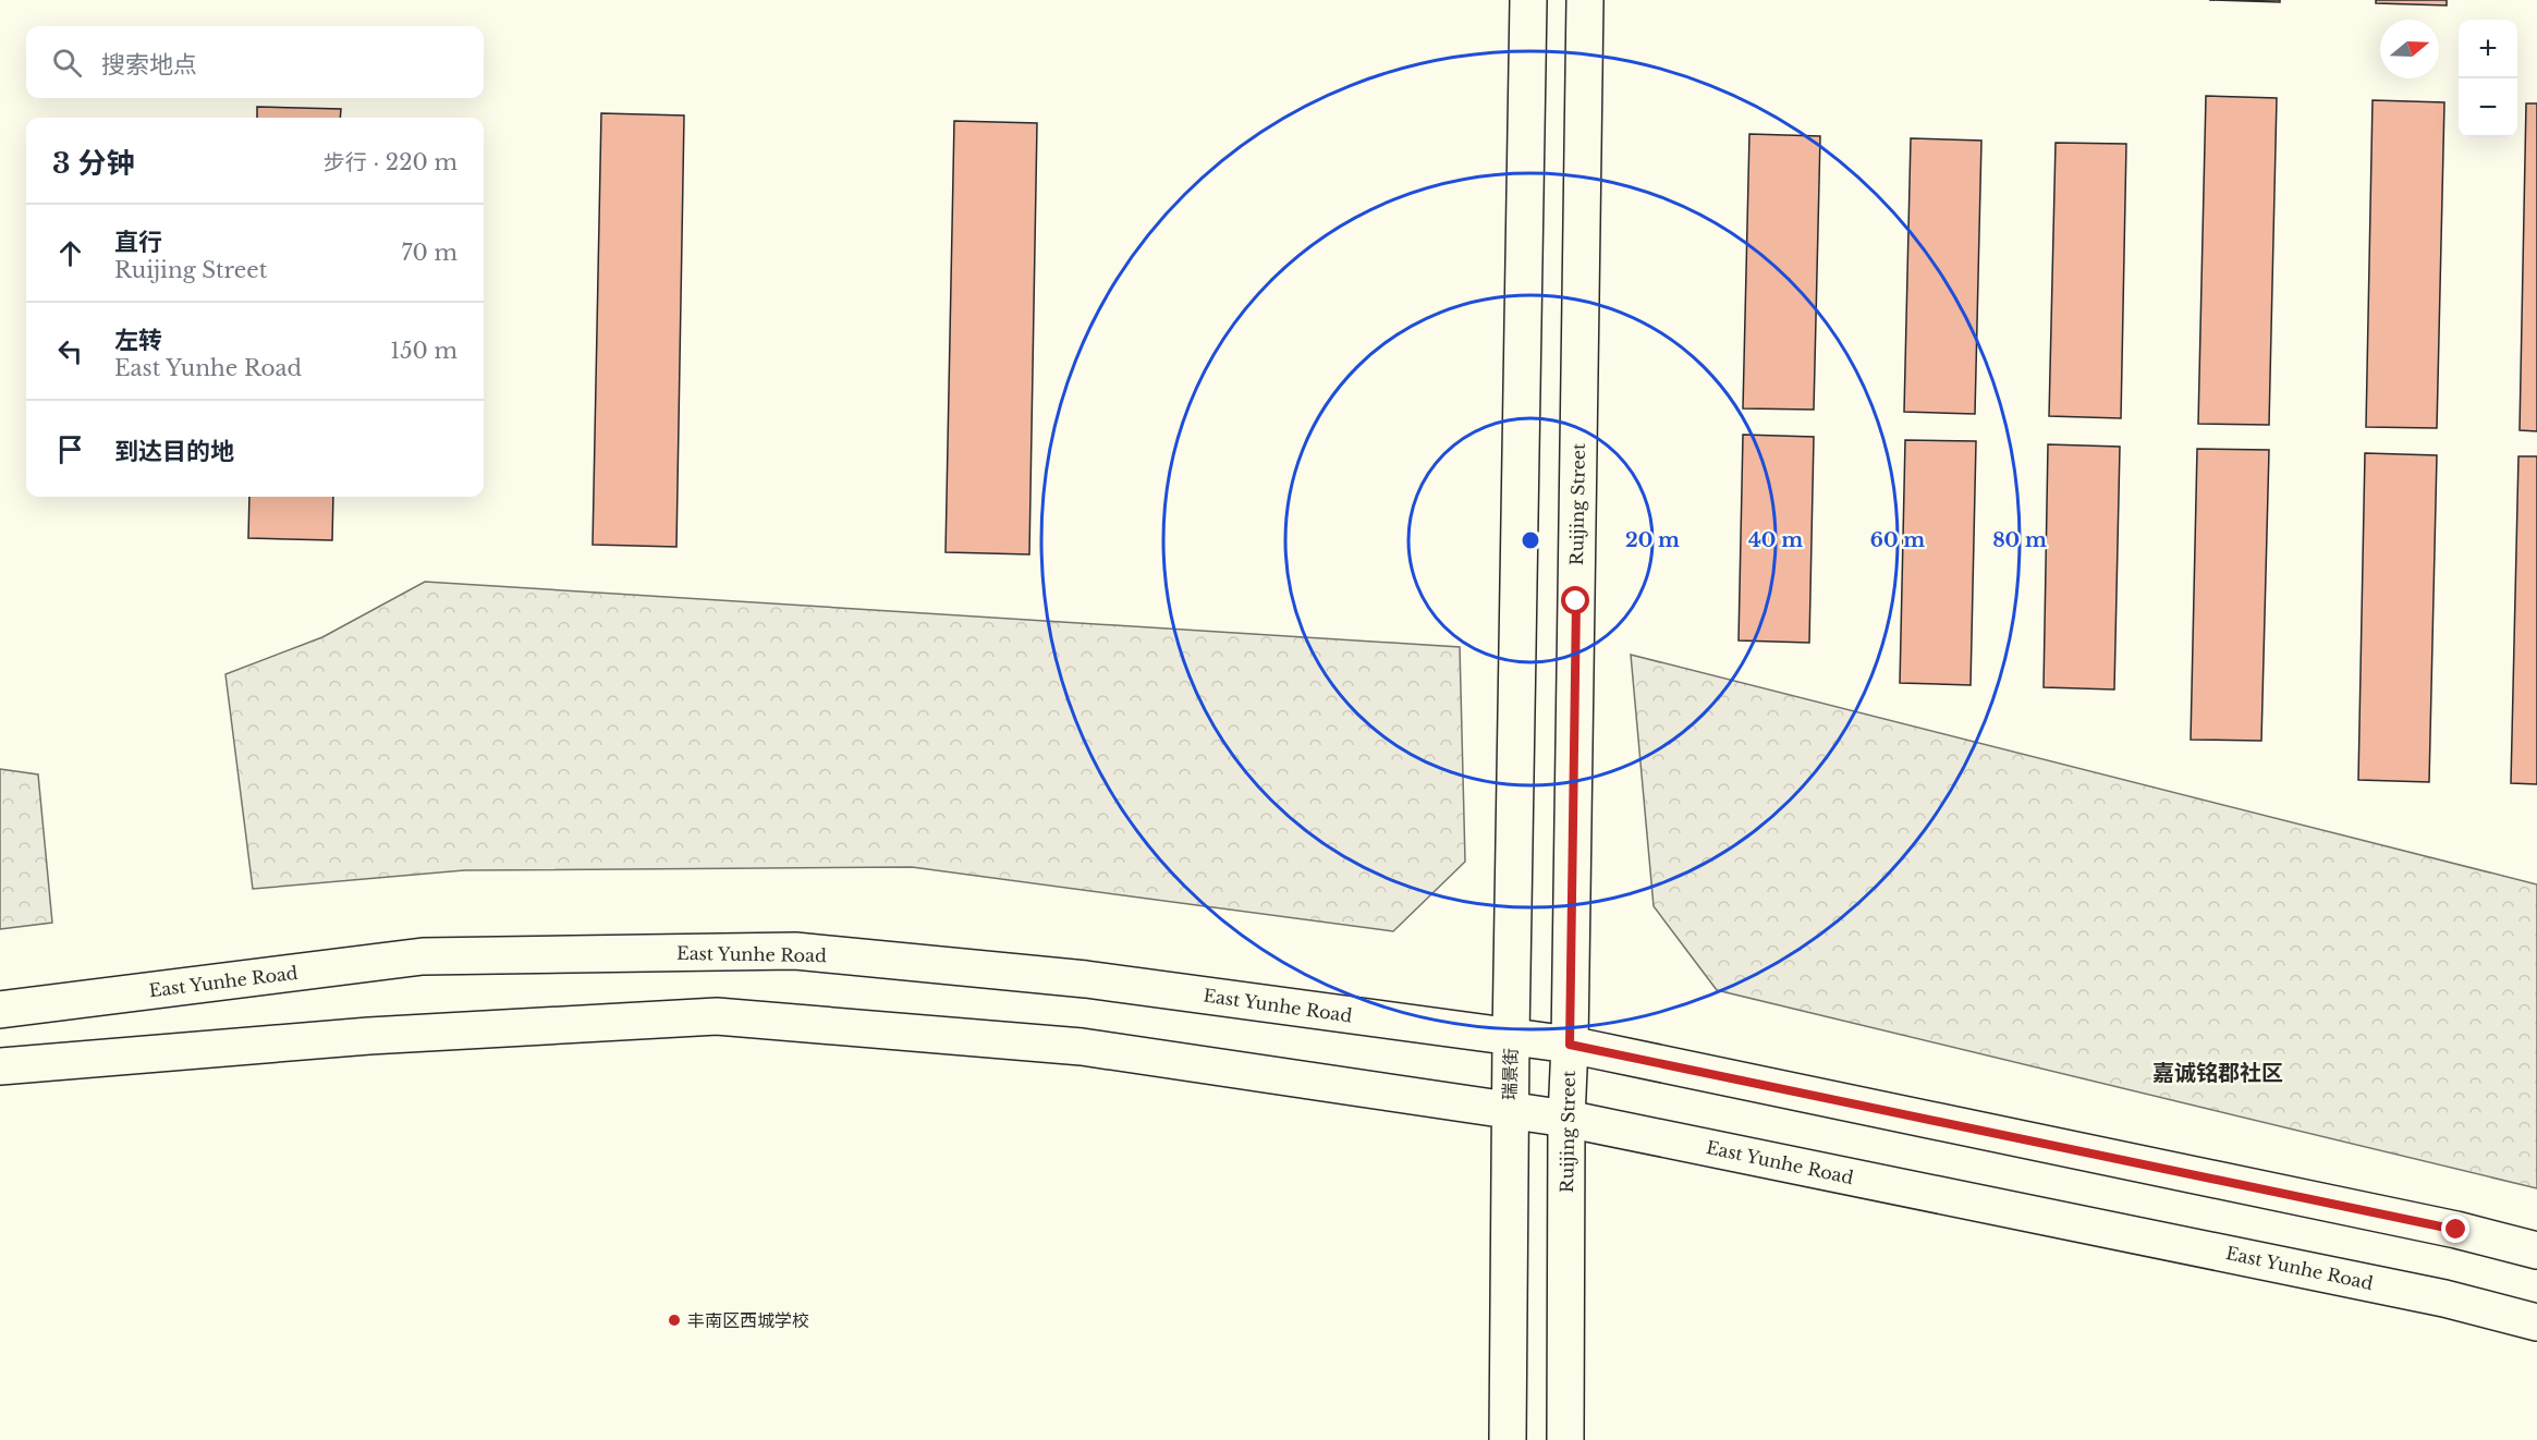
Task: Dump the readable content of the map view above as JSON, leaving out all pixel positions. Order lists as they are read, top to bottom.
{
  "streets": {
    "main road": ["Ruijing Street", "East Yunhe Road", "瑞景街"]
  },
  "crossings": [
    ["Ruijing Street", "East Yunhe Road"],
    ["East Yunhe Road", "瑞景街"]
  ],
  "districts": ["嘉诚铭郡社区"],
  "places": ["丰南区西城学校"],
  "north": "right",
  "page": {
    "map_buttons": ["+", "−"],
    "search": "搜索地点",
    "heading": ["3 分钟", "步行 · 220 m"],
    "list": [
      ["直行", "Ruijing Street", "70 m"],
      ["左转", "East Yunhe Road", "150 m"],
      "到达目的地"
    ]
  },
  "rings": [
    "20 m",
    "40 m",
    "60 m",
    "80 m"
  ]
}
